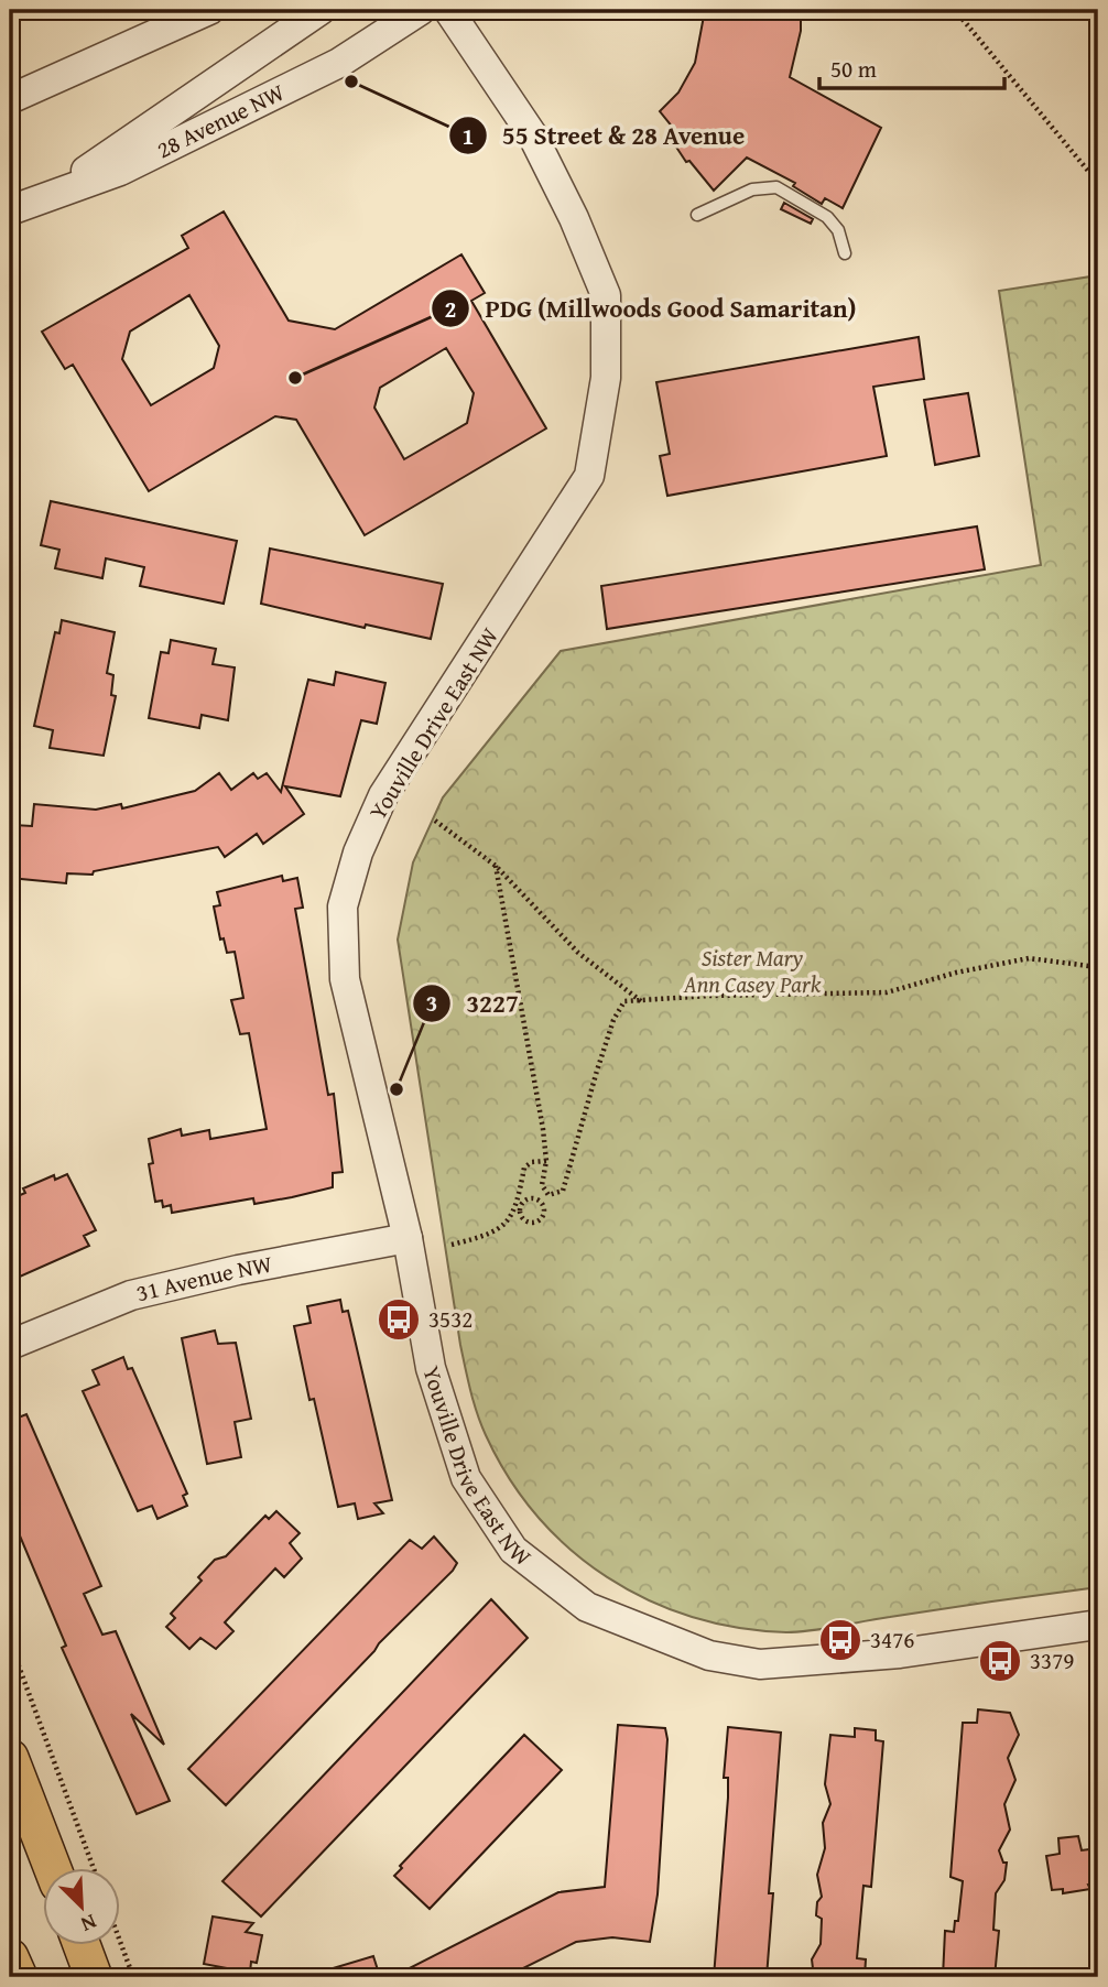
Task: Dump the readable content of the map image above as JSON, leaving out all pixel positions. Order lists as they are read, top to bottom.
{
  "streets": {
    "street": ["28 Avenue NW", "Youville Drive East NW", "31 Avenue NW"]
  },
  "crossings": [
    ["Youville Drive East NW", "31 Avenue NW"]
  ],
  "parks": ["Sister Mary Ann Casey Park"],
  "places": {
    "other": ["55 Street & 28 Avenue", "PDG (Millwoods Good Samaritan)", "3227"],
    "bus stop": ["3532", "3476", "3379"]
  },
  "scale_bar": "50 m",
  "north": "bottom right"
}
